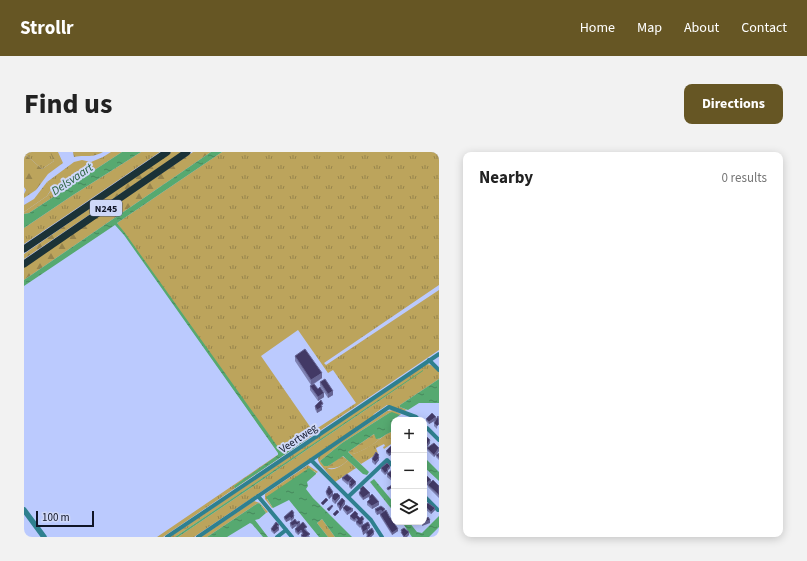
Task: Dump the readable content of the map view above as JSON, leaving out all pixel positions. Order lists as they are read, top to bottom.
{
  "streets": {
    "main road": ["N245"],
    "street": ["Veertweg"]
  },
  "water": ["Delsvaart"],
  "scale_bar": "100 m",
  "page": {
    "header": "Strollr",
    "nav": [
      "Home",
      "Map",
      "About",
      "Contact"
    ],
    "title": "Find us",
    "buttons": "Directions",
    "heading": ["Nearby", "0 results"],
    "map_buttons": ["+", "−"],
    "scale": "100 m"
  }
}
